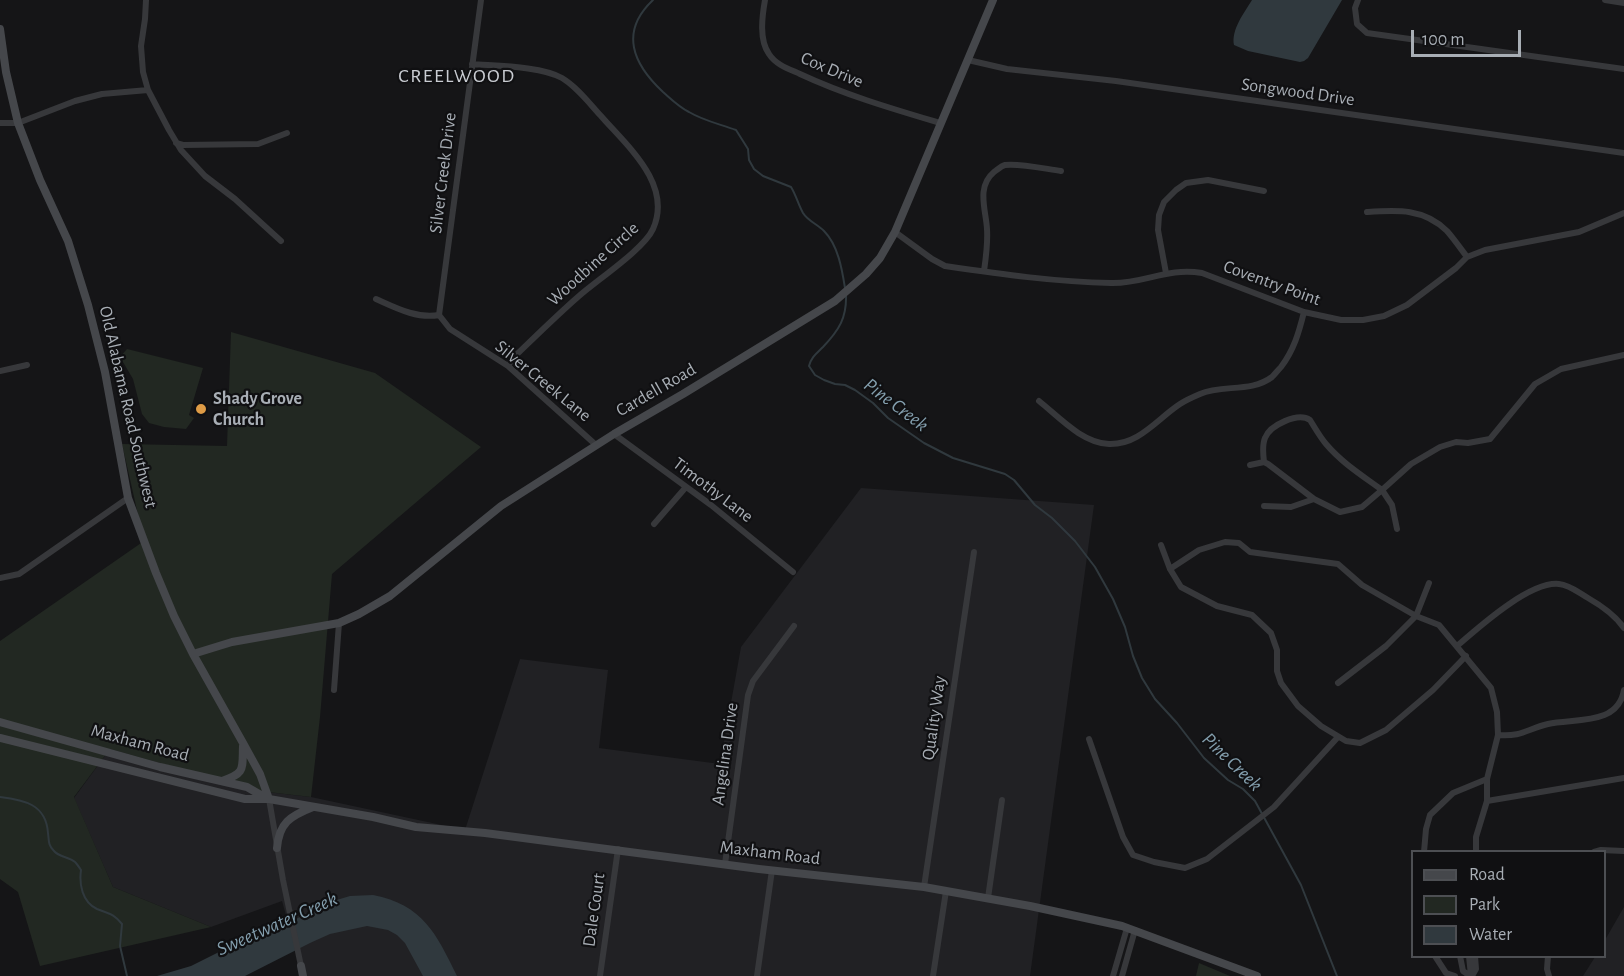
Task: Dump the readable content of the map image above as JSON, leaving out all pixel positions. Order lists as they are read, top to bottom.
{
  "streets": {
    "street": [
      "Cox Drive",
      "Songwood Drive",
      "Silver Creek Drive",
      "Woodbine Circle",
      "Coventry Point",
      "Silver Creek Lane",
      "Cardell Road",
      "Old Alabama Road Southwest",
      "Timothy Lane",
      "Quality Way",
      "Maxham Road",
      "Angelina Drive",
      "Dale Court"
    ]
  },
  "crossings": [
    ["Cox Drive", "Cardell Road"],
    ["Songwood Drive", "Cardell Road"],
    ["Silver Creek Drive", "Woodbine Circle"],
    ["Silver Creek Drive", "Silver Creek Lane"],
    ["Woodbine Circle", "Silver Creek Lane"],
    ["Coventry Point", "Cardell Road"],
    ["Silver Creek Lane", "Cardell Road"],
    ["Cardell Road", "Old Alabama Road Southwest"],
    ["Cardell Road", "Timothy Lane"],
    ["Old Alabama Road Southwest", "Maxham Road"],
    ["Quality Way", "Maxham Road"],
    ["Maxham Road", "Angelina Drive"],
    ["Maxham Road", "Dale Court"]
  ],
  "districts": ["CREELWOOD"],
  "water": ["Pine Creek", "Sweetwater Creek"],
  "places": ["Shady Grove Church"],
  "legend": ["Road", "Park", "Water"],
  "scale_bar": "100 m"
}
